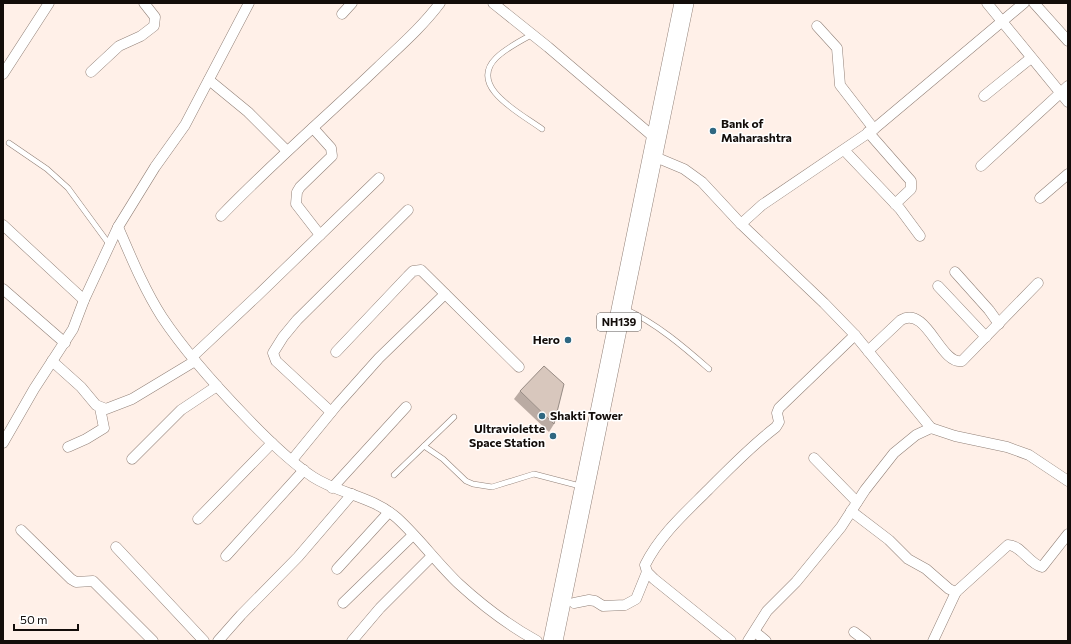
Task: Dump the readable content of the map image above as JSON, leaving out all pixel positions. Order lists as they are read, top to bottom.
{
  "streets": {
    "highway": ["NH139"]
  },
  "places": [
    "Bank of Maharashtra",
    "Hero",
    "Shakti Tower",
    "Ultraviolette Space Station"
  ],
  "scale_bar": "50 m"
}
